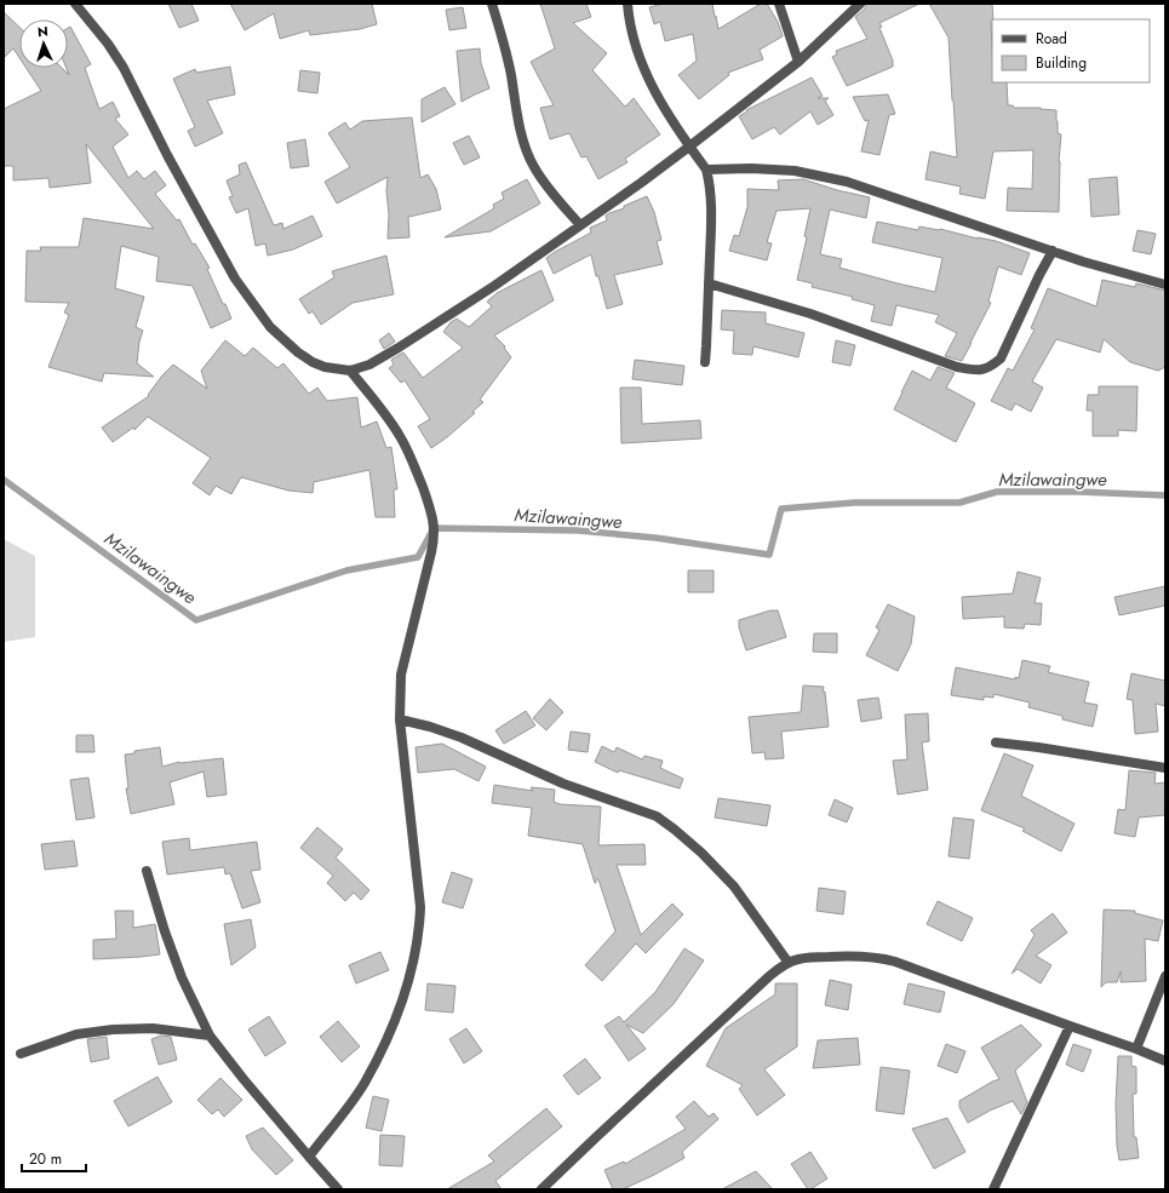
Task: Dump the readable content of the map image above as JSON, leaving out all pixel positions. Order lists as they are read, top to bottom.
{
  "water": ["Mzilawaingwe"],
  "legend": ["Road", "Building"],
  "scale_bar": "20 m",
  "north": "top"
}
